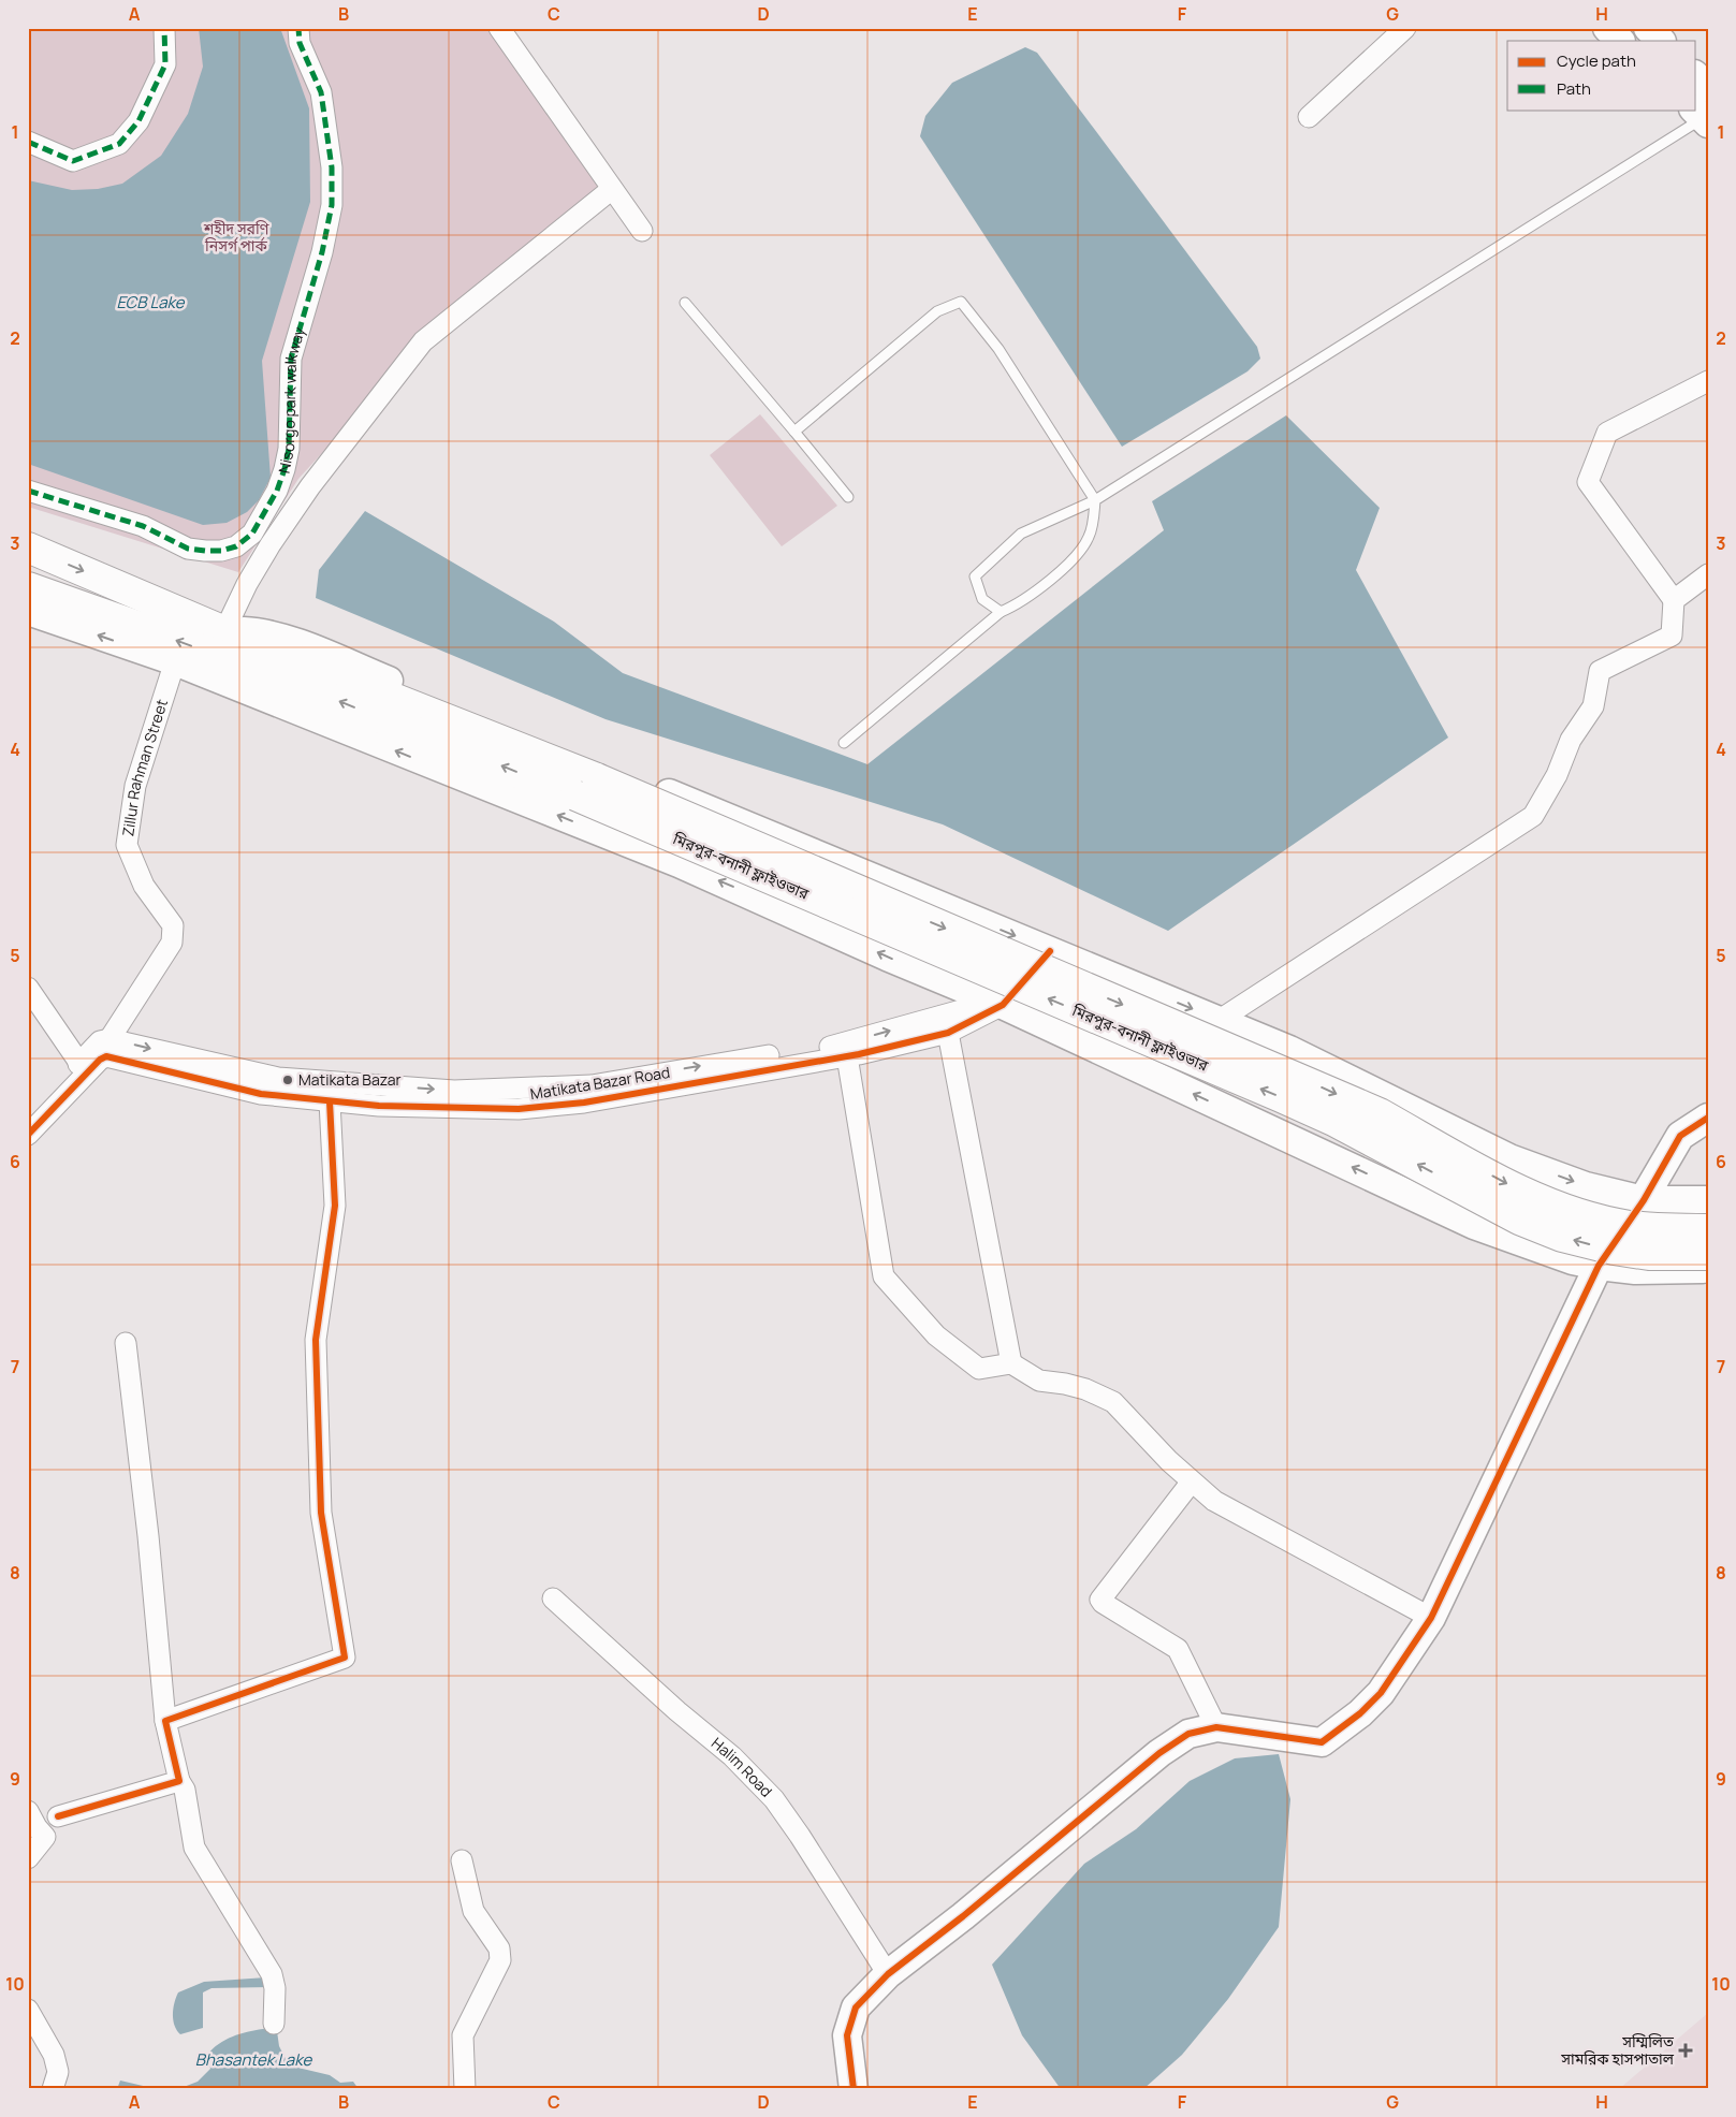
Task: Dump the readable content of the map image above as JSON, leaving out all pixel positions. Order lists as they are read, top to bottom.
{
  "streets": {
    "main road": ["মিরপুর-বনানী ফ্লাইওভার"],
    "street": [
      "Nisorgo park walkway",
      "Zillur Rahman Street",
      "Matikata Bazar Road",
      "Halim Road"
    ]
  },
  "crossings": [
    ["Zillur Rahman Street", "Matikata Bazar Road"]
  ],
  "water": ["ECB Lake", "Bhasantek Lake"],
  "parks": ["শহীদ সরণি নিসর্গ পার্ক"],
  "places": {
    "other": ["Matikata Bazar"],
    "health": ["সম্মিলিত সামরিক হাসপাতাল"]
  },
  "legend": ["Cycle path", "Path"],
  "grid": {
    "columns": [
      "A",
      "B",
      "C",
      "D",
      "E",
      "F",
      "G",
      "H"
    ],
    "rows": [
      "1",
      "2",
      "3",
      "4",
      "5",
      "6",
      "7",
      "8",
      "9",
      "10"
    ]
  }
}
